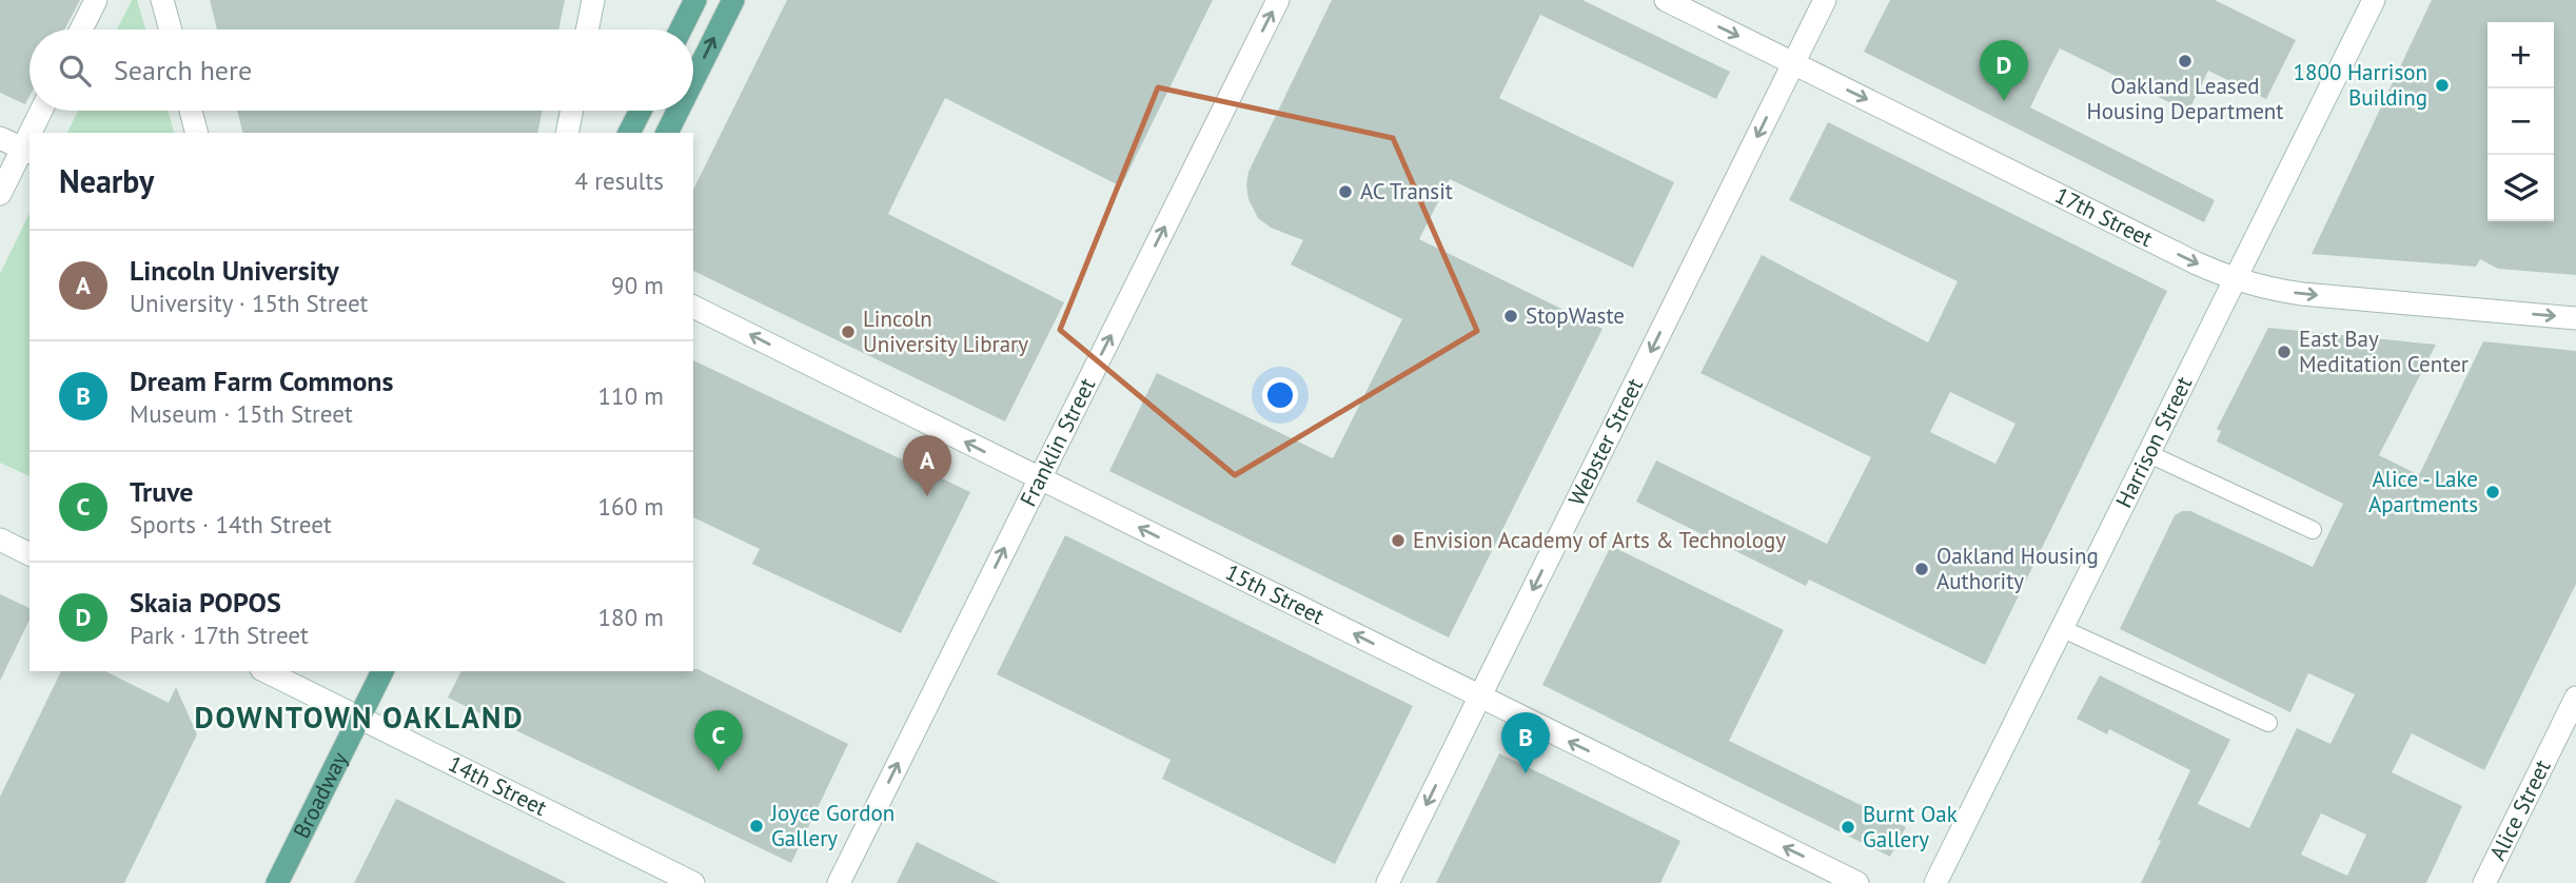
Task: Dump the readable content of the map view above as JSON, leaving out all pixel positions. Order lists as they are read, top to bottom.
{
  "streets": {
    "main road": ["Broadway"],
    "street": [
      "17th Street",
      "Franklin Street",
      "Webster Street",
      "Harrison Street",
      "15th Street",
      "14th Street",
      "Alice Street"
    ]
  },
  "crossings": [
    ["17th Street", "Webster Street"],
    ["17th Street", "Harrison Street"],
    ["Franklin Street", "15th Street"],
    ["Webster Street", "15th Street"],
    ["14th Street", "Broadway"]
  ],
  "one_way": [
    "17th Street",
    "Franklin Street",
    "Webster Street",
    "15th Street"
  ],
  "districts": ["DOWNTOWN OAKLAND"],
  "places": [
    "Oakland Leased Housing Department",
    "1800 Harrison Building",
    "AC Transit",
    "StopWaste",
    "Lincoln University Library",
    "East Bay Meditation Center",
    "Alice - Lake Apartments",
    "Envision Academy of Arts & Technology",
    "Oakland Housing Authority",
    "Joyce Gordon Gallery",
    "Burnt Oak Gallery"
  ],
  "page": {
    "map_buttons": ["+", "−"],
    "search": "Search here",
    "pins": [
      "D",
      "A",
      "C",
      "B"
    ],
    "heading": ["Nearby", "4 results"],
    "list": [
      {
        "mark": "A",
        "name": "Lincoln University",
        "note": "University · 15th Street",
        "value": "90 m"
      },
      {
        "mark": "B",
        "name": "Dream Farm Commons",
        "note": "Museum · 15th Street",
        "value": "110 m"
      },
      {
        "mark": "C",
        "name": "Truve",
        "note": "Sports · 14th Street",
        "value": "160 m"
      },
      {
        "mark": "D",
        "name": "Skaia POPOS",
        "note": "Park · 17th Street",
        "value": "180 m"
      }
    ]
  }
}
